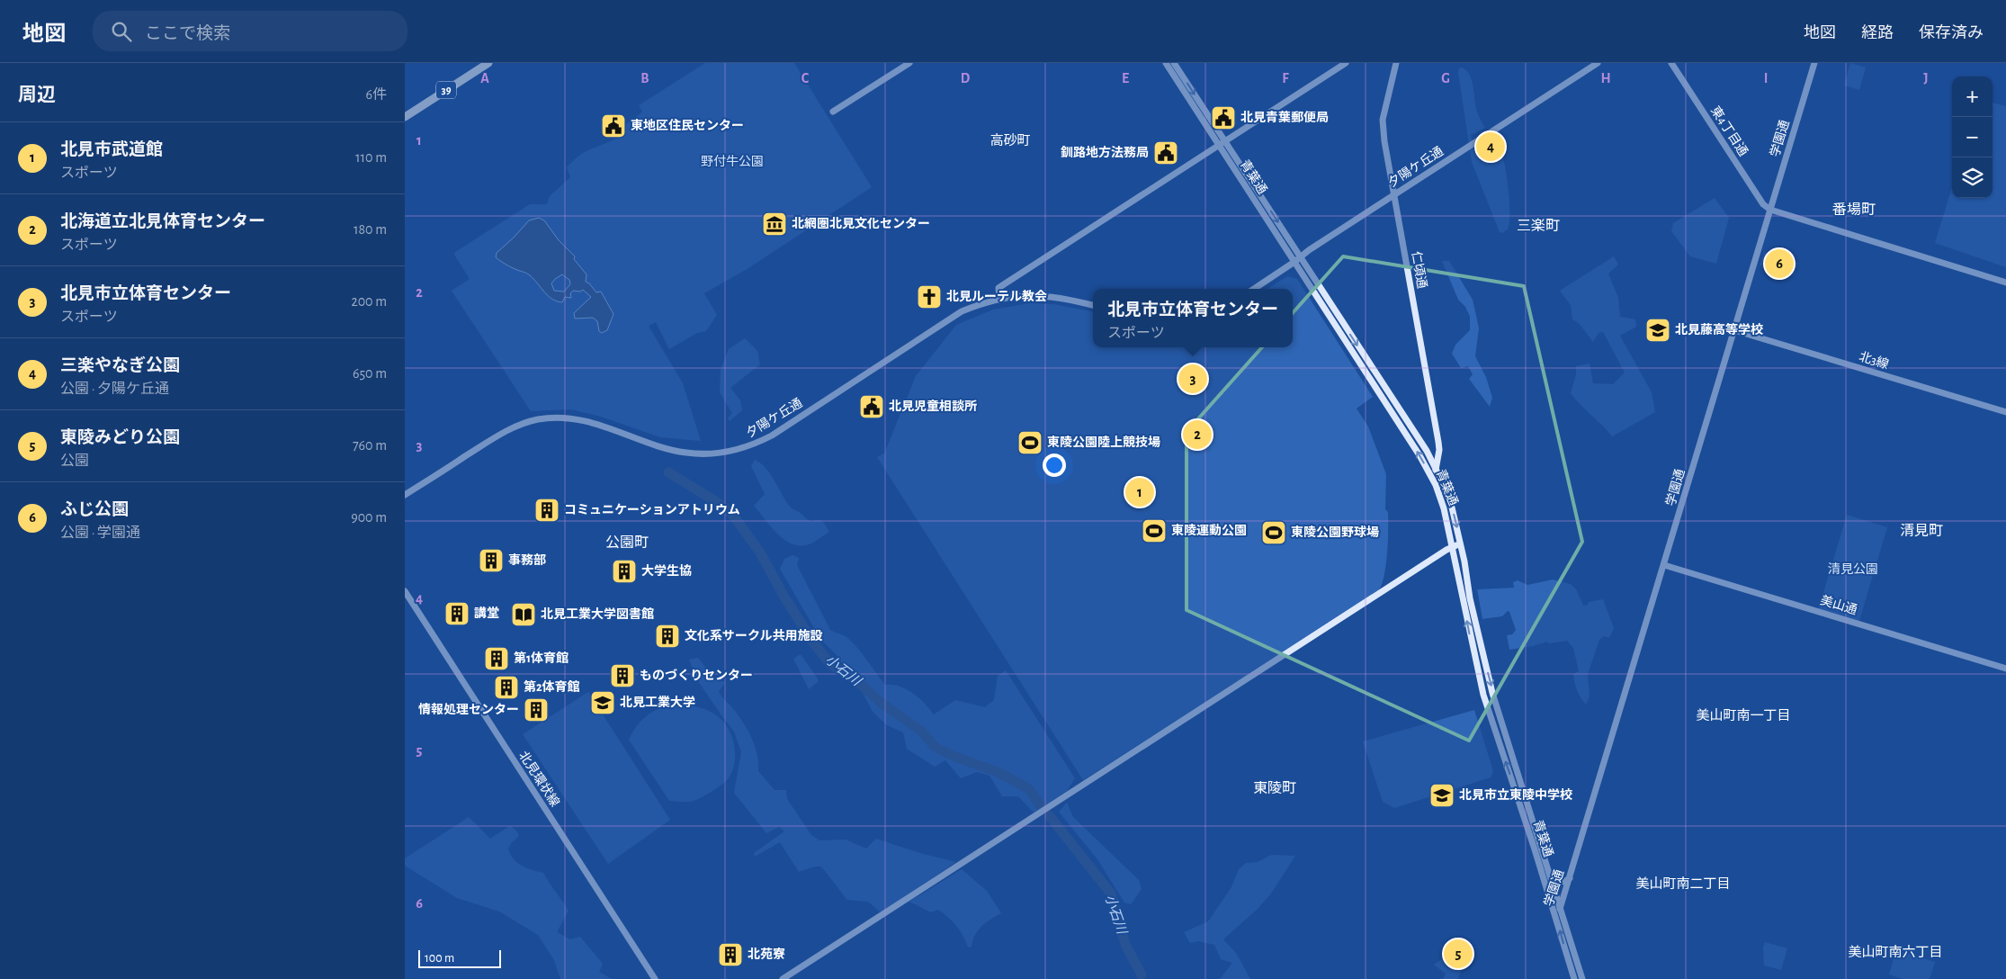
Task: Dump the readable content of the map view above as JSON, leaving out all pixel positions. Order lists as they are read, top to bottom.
{
  "streets": {
    "highway": ["39"],
    "street": [
      "東4丁目通",
      "学園通",
      "夕陽ケ丘通",
      "青葉通",
      "仁頃通",
      "北3線",
      "美山通",
      "北見環状線"
    ]
  },
  "crossings": [
    ["東4丁目通", "学園通"],
    ["学園通", "青葉通"],
    ["学園通", "北3線"],
    ["学園通", "美山通"],
    ["夕陽ケ丘通", "青葉通"],
    ["夕陽ケ丘通", "仁頃通"],
    ["青葉通", "仁頃通"]
  ],
  "districts": [
    "高砂町",
    "番場町",
    "三楽町",
    "清見町",
    "公園町",
    "美山町南一丁目",
    "東陵町",
    "美山町南二丁目",
    "美山町南六丁目"
  ],
  "water": ["小石川"],
  "parks": ["野付牛公園", "清見公園"],
  "places": {
    "public building": [
      "北見青葉郵便局",
      "東地区住民センター",
      "釧路地方法務局",
      "北見児童相談所"
    ],
    "museum": ["北網圏北見文化センター"],
    "church": ["北見ルーテル教会"],
    "school or university": ["北見藤高等学校", "北見工業大学", "北見市立東陵中学校"],
    "sports": ["東陵公園陸上競技場", "東陵運動公園", "東陵公園野球場"],
    "building": [
      "コミュニケーションアトリウム",
      "事務部",
      "大学生協",
      "講堂",
      "文化系サークル共用施設",
      "第1体育館",
      "ものづくりセンター",
      "第2体育館",
      "情報処理センター",
      "北苑寮"
    ],
    "library": ["北見工業大学図書館"]
  },
  "scale_bar": "100 m",
  "page": {
    "header": "地図",
    "search": "ここで検索",
    "nav": ["地図", "経路", "保存済み"],
    "heading": ["周辺", "6件"],
    "map_buttons": ["+", "−"],
    "list": [
      {
        "mark": "1",
        "name": "北見市武道館",
        "note": "スポーツ",
        "value": "110 m"
      },
      {
        "mark": "2",
        "name": "北海道立北見体育センター",
        "note": "スポーツ",
        "value": "180 m"
      },
      {
        "mark": "3",
        "name": "北見市立体育センター",
        "note": "スポーツ",
        "value": "200 m"
      },
      {
        "mark": "4",
        "name": "三楽やなぎ公園",
        "note": "公園 · 夕陽ケ丘通",
        "value": "650 m"
      },
      {
        "mark": "5",
        "name": "東陵みどり公園",
        "note": "公園",
        "value": "760 m"
      },
      {
        "mark": "6",
        "name": "ふじ公園",
        "note": "公園 · 学園通",
        "value": "900 m"
      }
    ],
    "pins": [
      "4",
      "6",
      "3",
      "2",
      "1",
      "5"
    ],
    "popup": ["北見市立体育センター", "スポーツ"],
    "scale": "100 m"
  },
  "grid": {
    "columns": [
      "A",
      "B",
      "C",
      "D",
      "E",
      "F",
      "G",
      "H",
      "I",
      "J"
    ],
    "rows": [
      "1",
      "2",
      "3",
      "4",
      "5",
      "6"
    ]
  }
}
